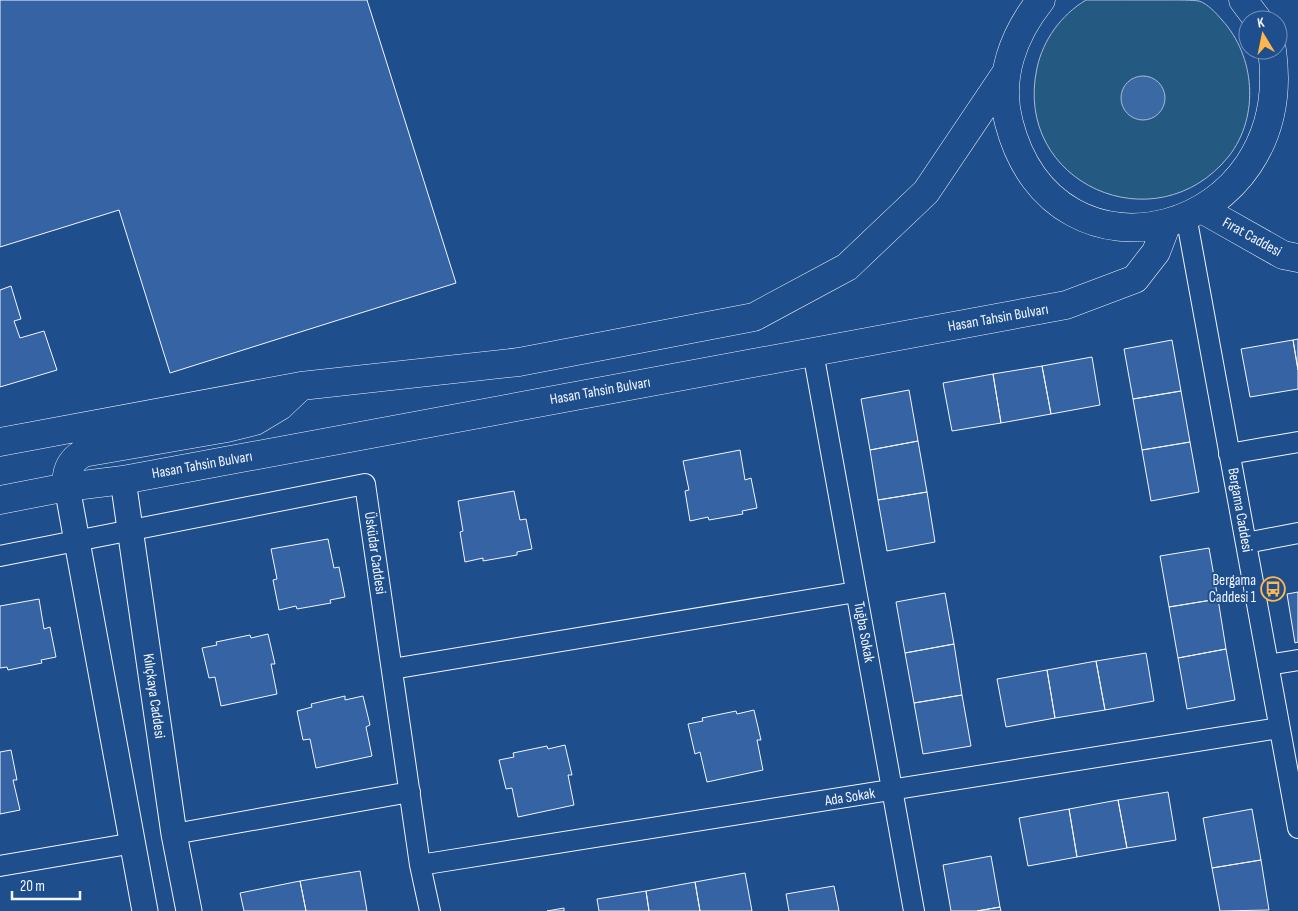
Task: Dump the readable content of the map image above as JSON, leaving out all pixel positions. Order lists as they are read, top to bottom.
{
  "streets": {
    "main road": ["Fırat Caddesi", "Hasan Tahsin Bulvarı"],
    "street": [
      "Bergama Caddesi",
      "Üsküdar Caddesi",
      "Tuğba Sokak",
      "Kılıçkaya Caddesi",
      "Ada Sokak"
    ]
  },
  "crossings": [
    ["Fırat Caddesi", "Hasan Tahsin Bulvarı"],
    ["Fırat Caddesi", "Bergama Caddesi"],
    ["Hasan Tahsin Bulvarı", "Bergama Caddesi"],
    ["Hasan Tahsin Bulvarı", "Tuğba Sokak"],
    ["Hasan Tahsin Bulvarı", "Kılıçkaya Caddesi"],
    ["Bergama Caddesi", "Ada Sokak"],
    ["Üsküdar Caddesi", "Kılıçkaya Caddesi"],
    ["Üsküdar Caddesi", "Ada Sokak"],
    ["Tuğba Sokak", "Ada Sokak"]
  ],
  "places": {
    "bus stop": ["Bergama Caddesi 1"]
  },
  "scale_bar": "20 m",
  "north": "top"
}
